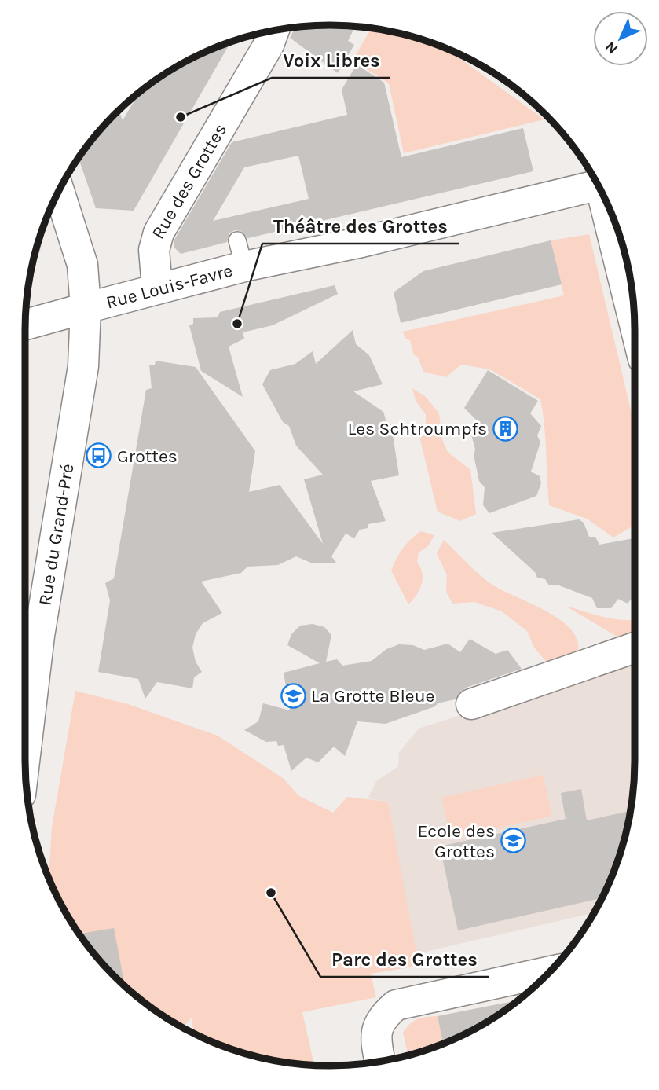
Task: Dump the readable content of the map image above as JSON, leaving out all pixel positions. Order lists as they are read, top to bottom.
{
  "streets": {
    "street": ["Rue des Grottes", "Rue Louis-Favre", "Rue du Grand-Pré"]
  },
  "crossings": [
    ["Rue des Grottes", "Rue Louis-Favre"],
    ["Rue Louis-Favre", "Rue du Grand-Pré"]
  ],
  "places": {
    "other": ["Voix Libres", "Théâtre des Grottes", "Parc des Grottes"],
    "building": ["Les Schtroumpfs"],
    "bus stop": ["Grottes"],
    "school or university": ["La Grotte Bleue", "Ecole des Grottes"]
  },
  "north": "bottom left"
}
